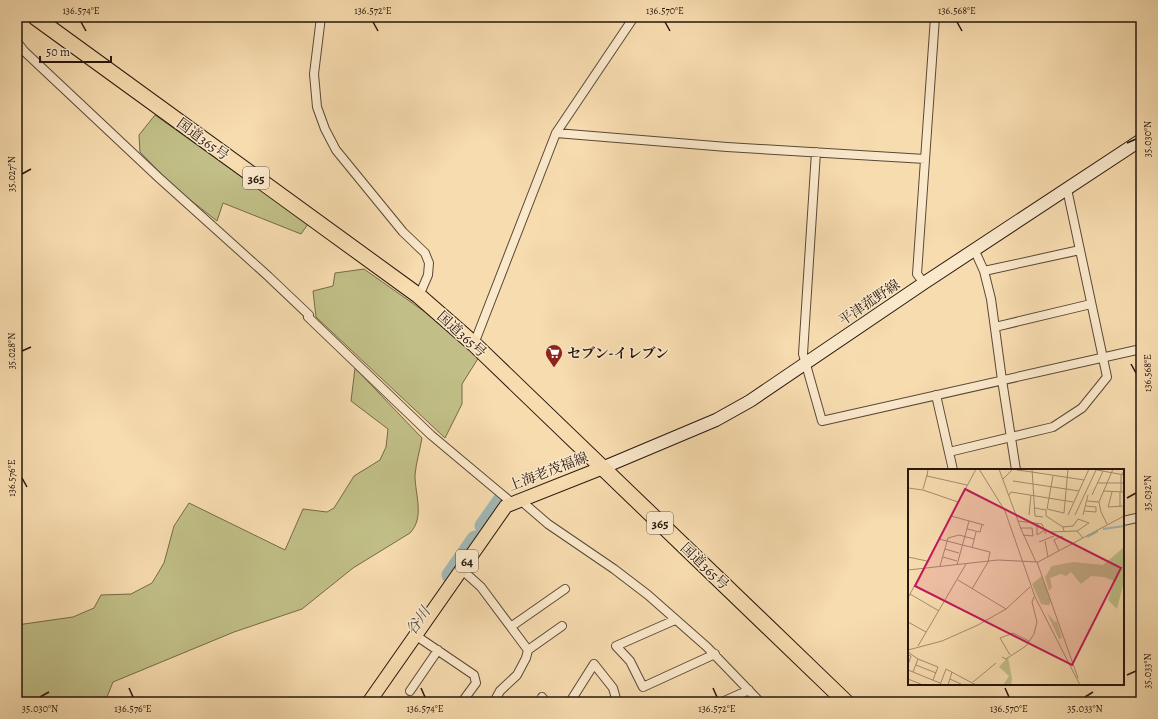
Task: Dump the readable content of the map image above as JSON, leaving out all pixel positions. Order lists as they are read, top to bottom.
{
  "streets": {
    "highway": ["国道365号", "365"],
    "main road": ["平津菰野線", "上海老茂福線", "64"]
  },
  "crossings": [
    ["国道365号", "平津菰野線"],
    ["国道365号", "上海老茂福線"],
    ["平津菰野線", "上海老茂福線"]
  ],
  "water": ["谷川"],
  "places": {
    "supermarket": ["セブン-イレブン"]
  },
  "scale_bar": "50 m",
  "coordinates": [
    "136.574°E",
    "136.572°E",
    "136.570°E",
    "136.568°E",
    "35.030°N",
    "35.027°N",
    "35.028°N",
    "136.576°E",
    "35.032°N",
    "35.033°N"
  ]
}
